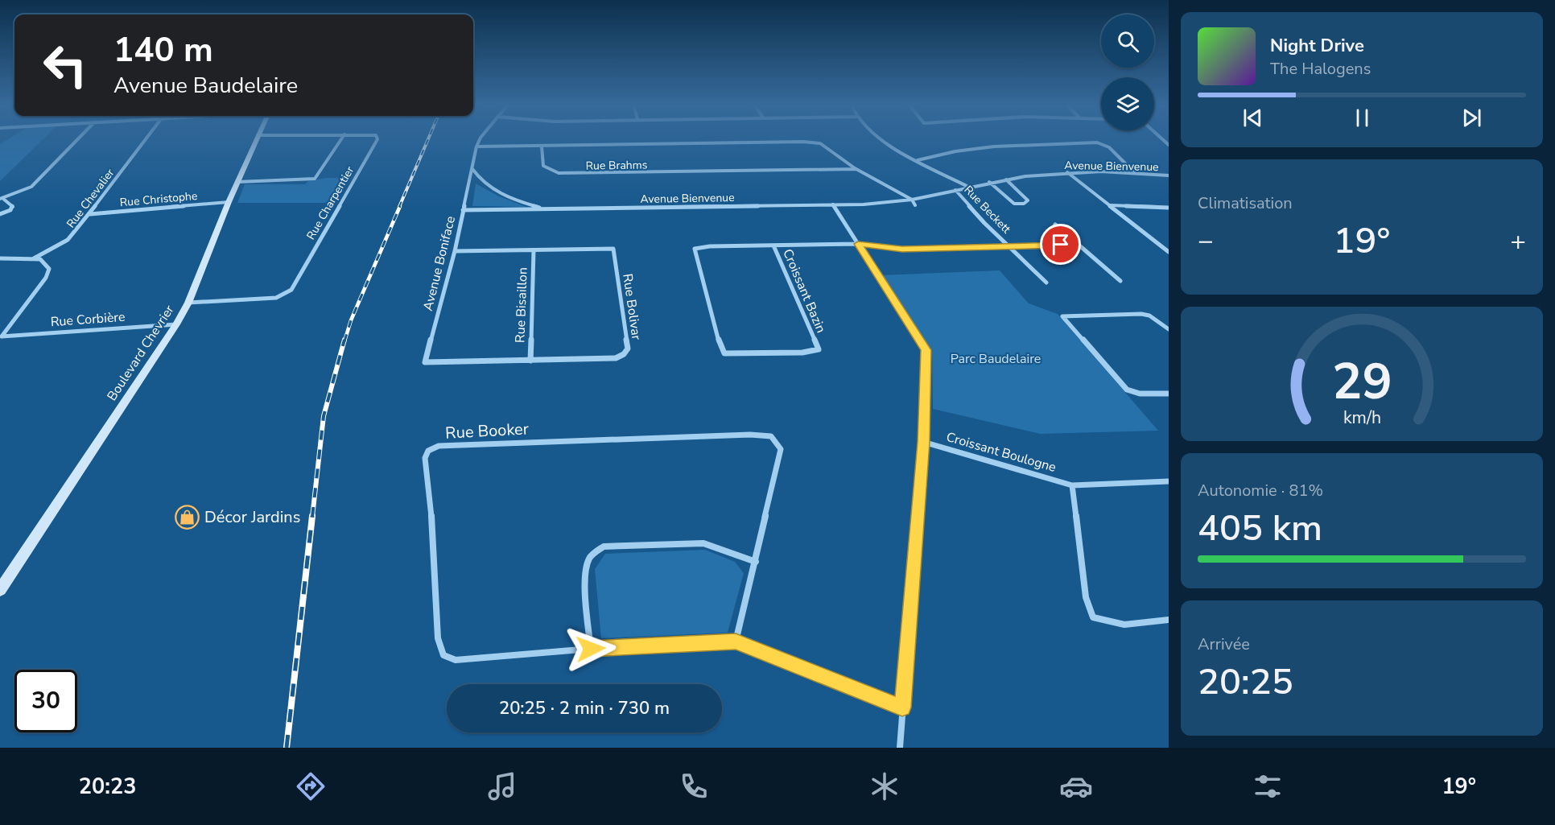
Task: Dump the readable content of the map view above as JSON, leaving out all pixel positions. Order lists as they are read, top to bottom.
{
  "streets": {
    "street": [
      "Rue Brahms",
      "Avenue Bienvenue",
      "Rue Chevalier",
      "Rue Christophe",
      "Rue Charpentier",
      "Rue Beckett",
      "Avenue Boniface",
      "Croissant Bazin",
      "Rue Bisaillon",
      "Rue Bolivar",
      "Rue Corbière",
      "Boulevard Chevrier",
      "Rue Booker",
      "Croissant Boulogne"
    ]
  },
  "crossings": [
    ["Avenue Bienvenue", "Rue Beckett"],
    ["Avenue Bienvenue", "Avenue Boniface"],
    ["Rue Chevalier", "Rue Christophe"],
    ["Rue Christophe", "Boulevard Chevrier"],
    ["Rue Charpentier", "Boulevard Chevrier"],
    ["Rue Beckett", "Croissant Bazin"],
    ["Avenue Boniface", "Rue Bolivar"],
    ["Rue Bisaillon", "Rue Bolivar"],
    ["Rue Corbière", "Boulevard Chevrier"]
  ],
  "parks": ["Parc Baudelaire"],
  "places": {
    "shop": ["Décor Jardins"]
  },
  "page": {
    "turn": ["140 m", "Avenue Baudelaire"],
    "song": ["Night Drive", "The Halogens"],
    "tile": [
      "Climatisation",
      ["Autonomie · 81%", "405 km"],
      ["Arrivée", "20:25"]
    ],
    "heat": ["−", "19°", "+"],
    "limit": "30",
    "trip": "20:25 · 2 min · 730 m",
    "tabs": ["20:23", "19°"],
    "gauge": ["29", "km/h"]
  }
}
